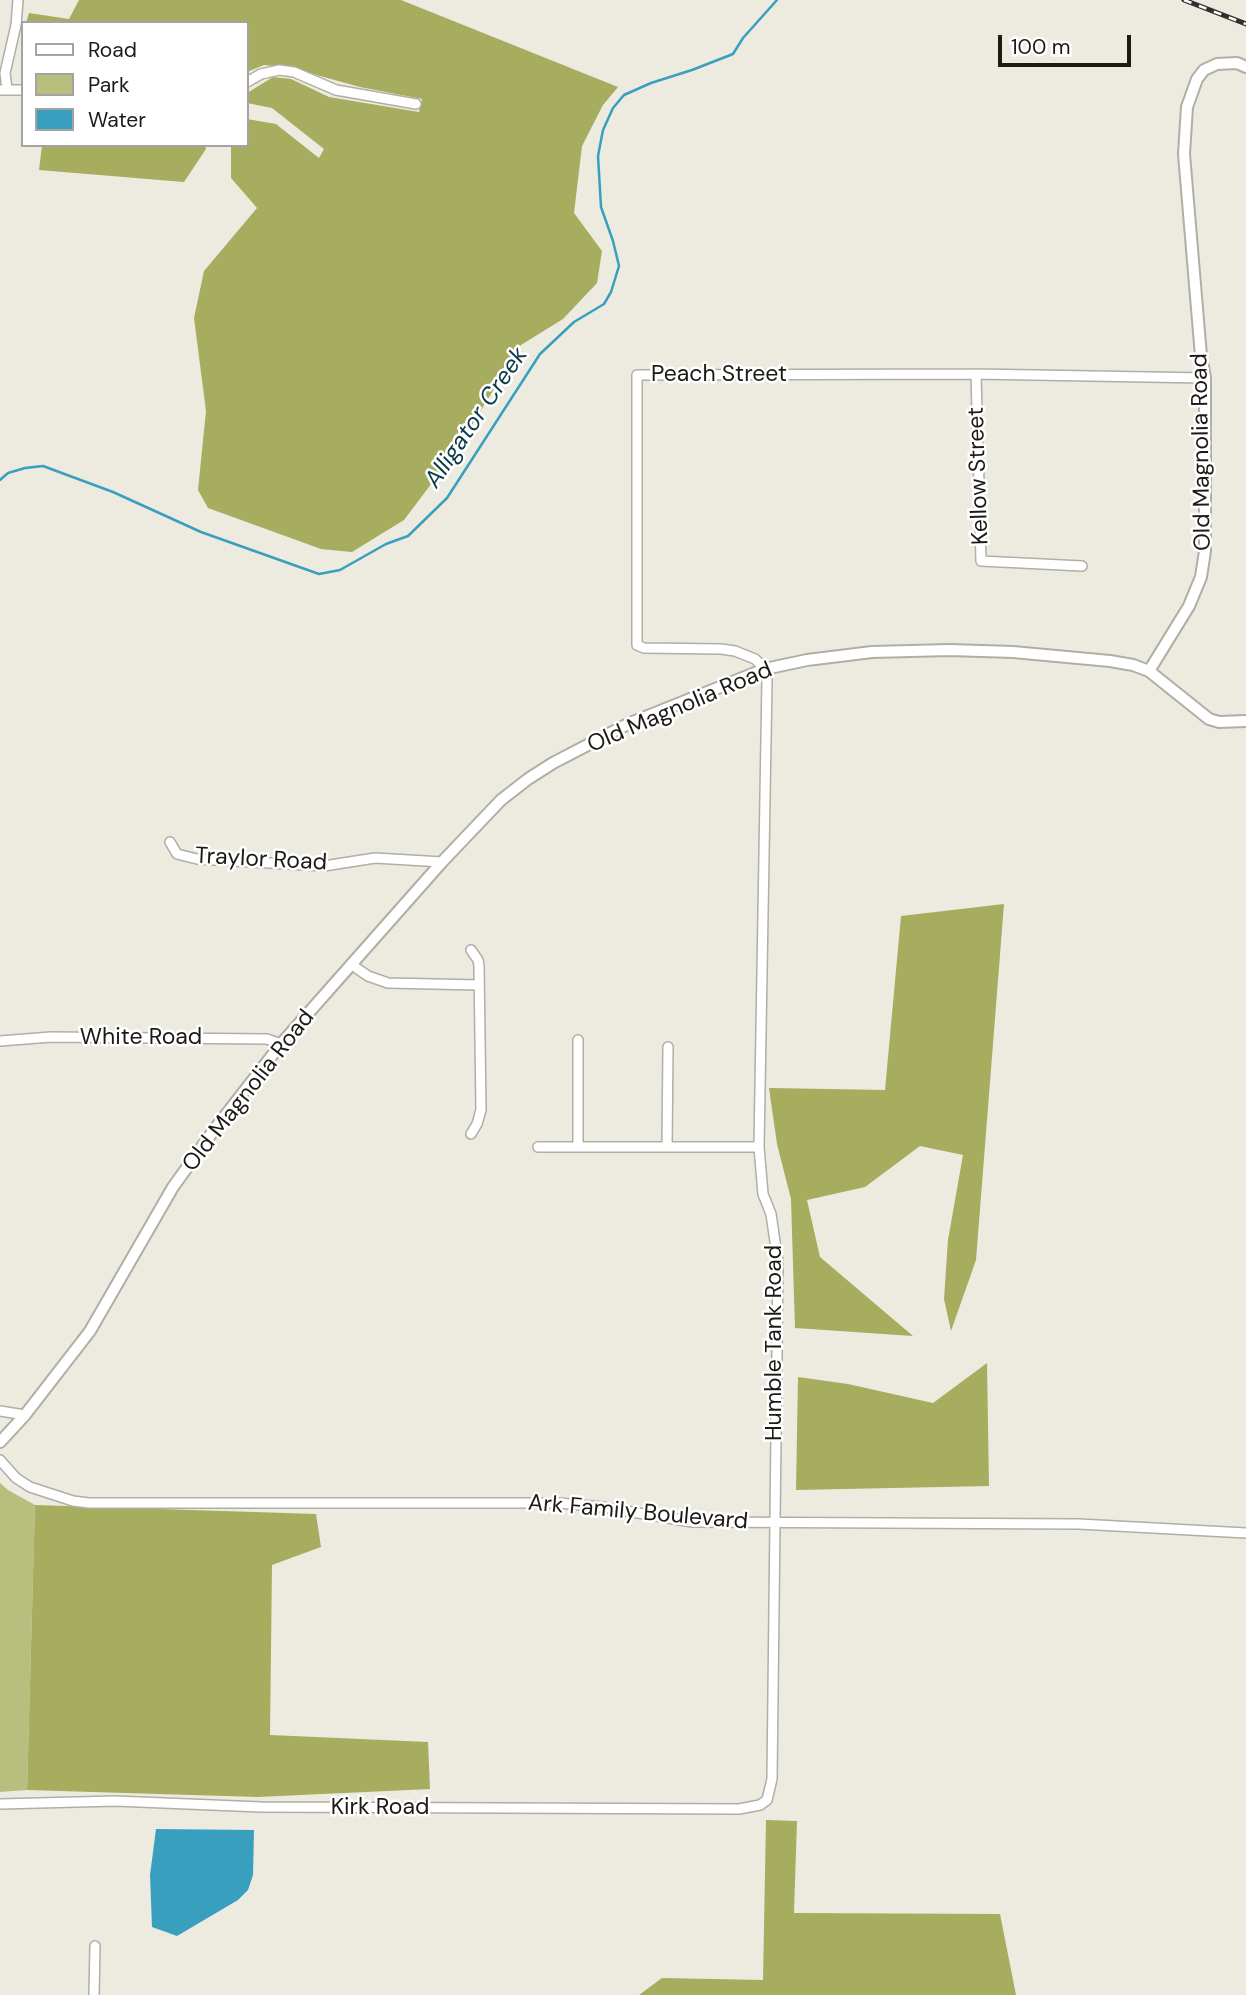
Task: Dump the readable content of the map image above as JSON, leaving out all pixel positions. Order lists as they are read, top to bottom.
{
  "streets": {
    "street": [
      "Peach Street",
      "Old Magnolia Road",
      "Kellow Street",
      "Traylor Road",
      "White Road",
      "Humble Tank Road",
      "Ark Family Boulevard",
      "Kirk Road"
    ]
  },
  "crossings": [
    ["Peach Street", "Old Magnolia Road"],
    ["Peach Street", "Kellow Street"],
    ["Peach Street", "Humble Tank Road"],
    ["Old Magnolia Road", "Traylor Road"],
    ["Old Magnolia Road", "White Road"],
    ["Old Magnolia Road", "Humble Tank Road"],
    ["Humble Tank Road", "Ark Family Boulevard"],
    ["Humble Tank Road", "Kirk Road"]
  ],
  "water": ["Alligator Creek"],
  "legend": ["Road", "Park", "Water"],
  "scale_bar": "100 m"
}
